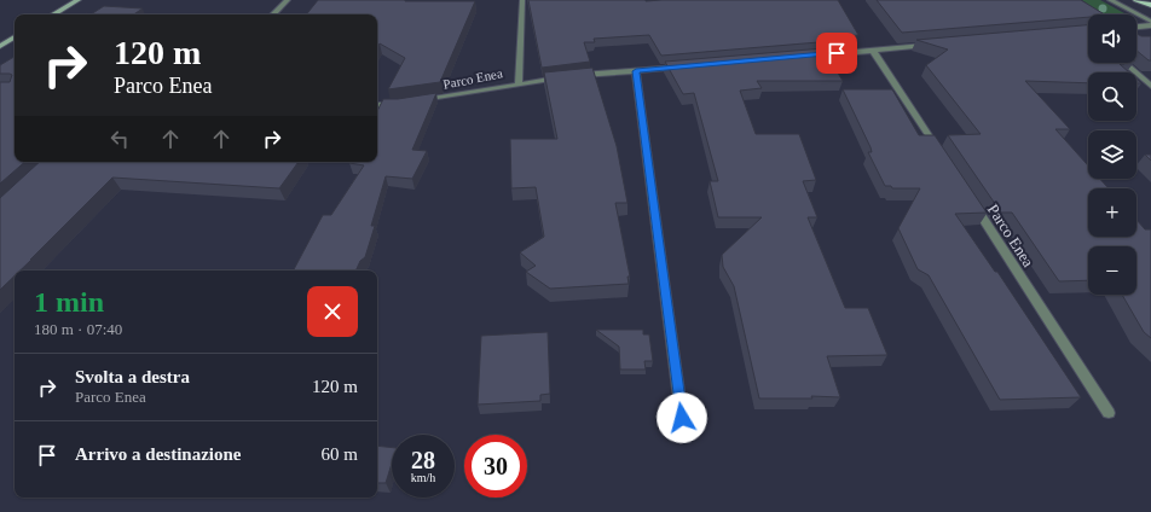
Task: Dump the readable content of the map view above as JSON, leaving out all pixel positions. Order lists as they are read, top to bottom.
{
  "streets": {
    "street": ["Parco Enea"]
  },
  "page": {
    "map_buttons": ["+", "−"],
    "turn": ["120 m", "Parco Enea"],
    "heading": ["1 min", "180 m · 07:40"],
    "list": [
      {
        "name": "Svolta a destra",
        "note": "Parco Enea",
        "value": "120 m"
      },
      {
        "name": "Arrivo a destinazione",
        "value": "60 m"
      }
    ],
    "speed": "28 km/h",
    "limit": "30"
  }
}
